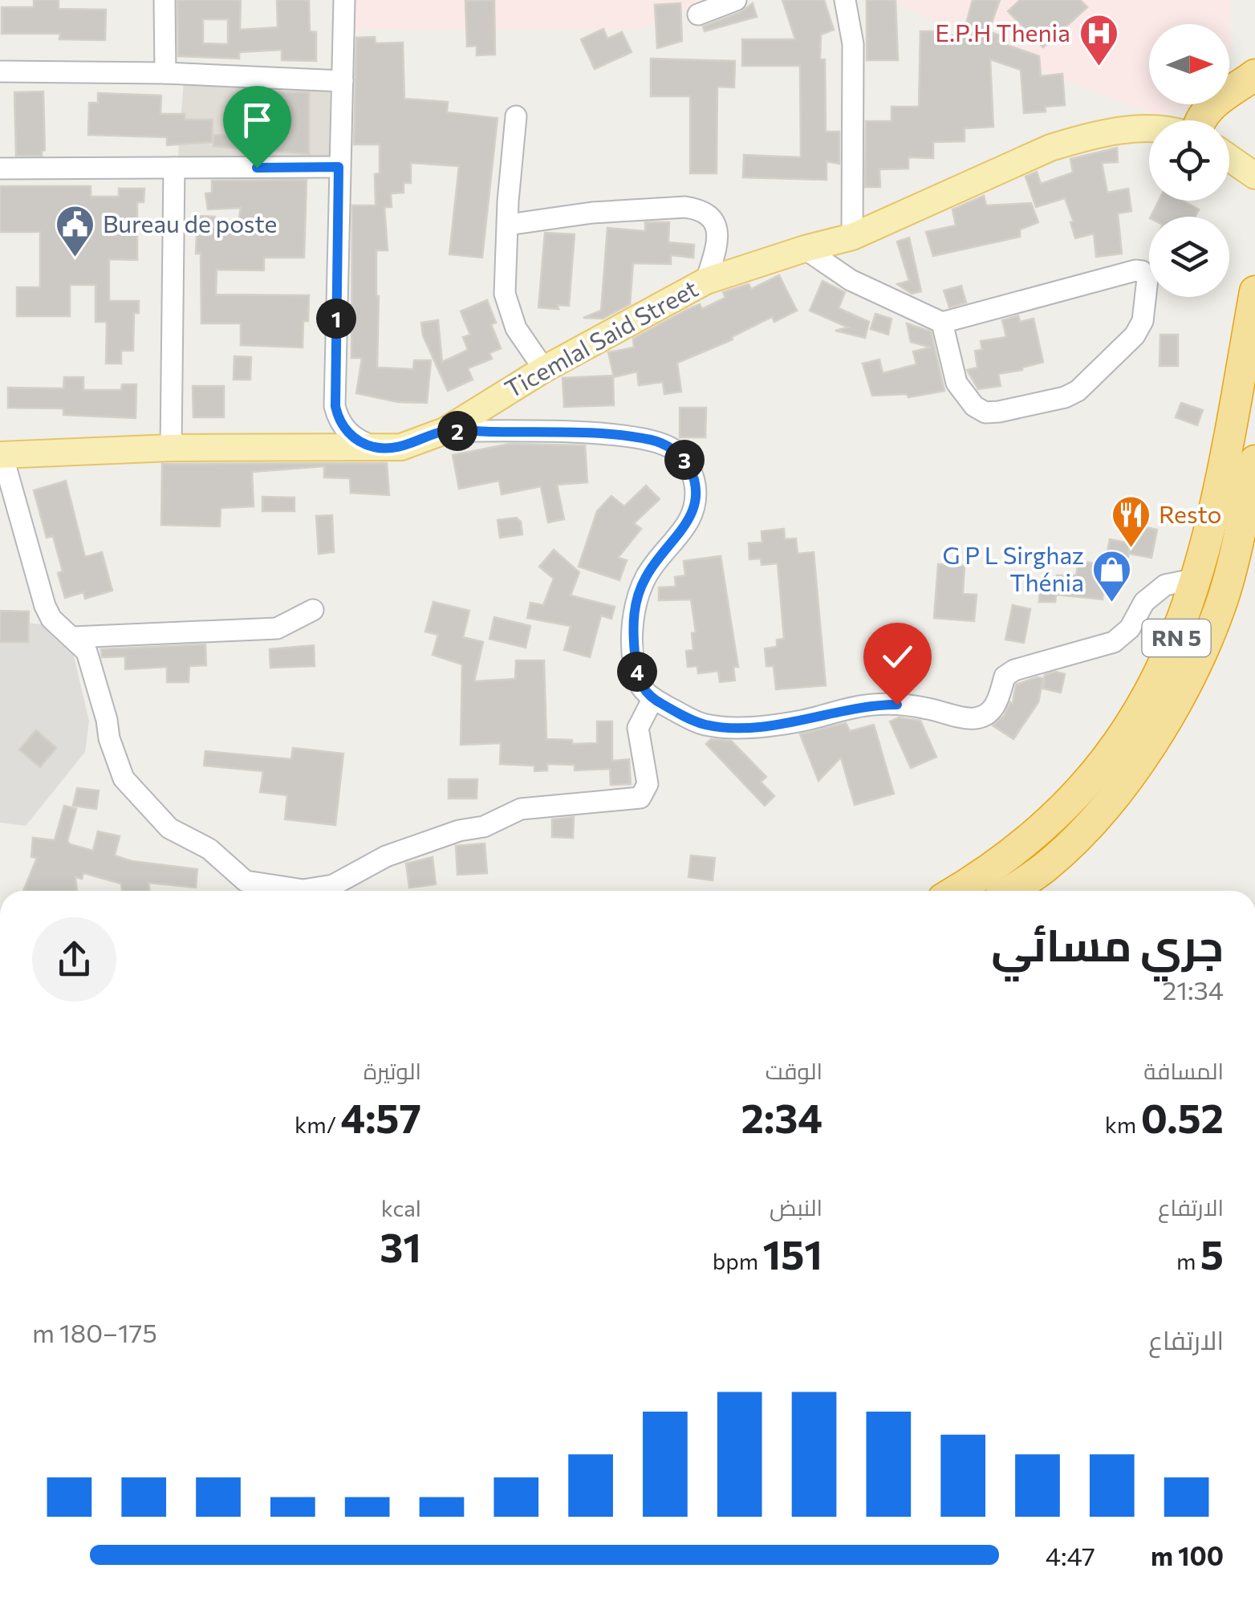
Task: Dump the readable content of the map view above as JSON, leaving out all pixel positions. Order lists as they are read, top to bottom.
{
  "streets": {
    "highway": ["RN 5"],
    "main road": ["Ticemlal Said Street"]
  },
  "places": {
    "hospital": ["E.P.H Thenia"],
    "public building": ["Bureau de poste"],
    "restaurant": ["Resto"],
    "shop": ["G P L Sirghaz Thénia"]
  },
  "north": "right",
  "page": {
    "pins": [
      "1",
      "2",
      "3",
      "4"
    ],
    "heading": ["جري مسائي", "21:34"],
    "stats": [
      ["المسافة", "0.52 km"],
      ["الوقت", "2:34"],
      ["الوتيرة", "4:57 /km"],
      ["الارتفاع", "5 m"],
      ["النبض", "151 bpm"],
      ["kcal", "31"]
    ],
    "chart": ["الارتفاع", "175–180 m"],
    "list": [
      {
        "name": "100 m",
        "note": "4:47"
      }
    ]
  }
}
